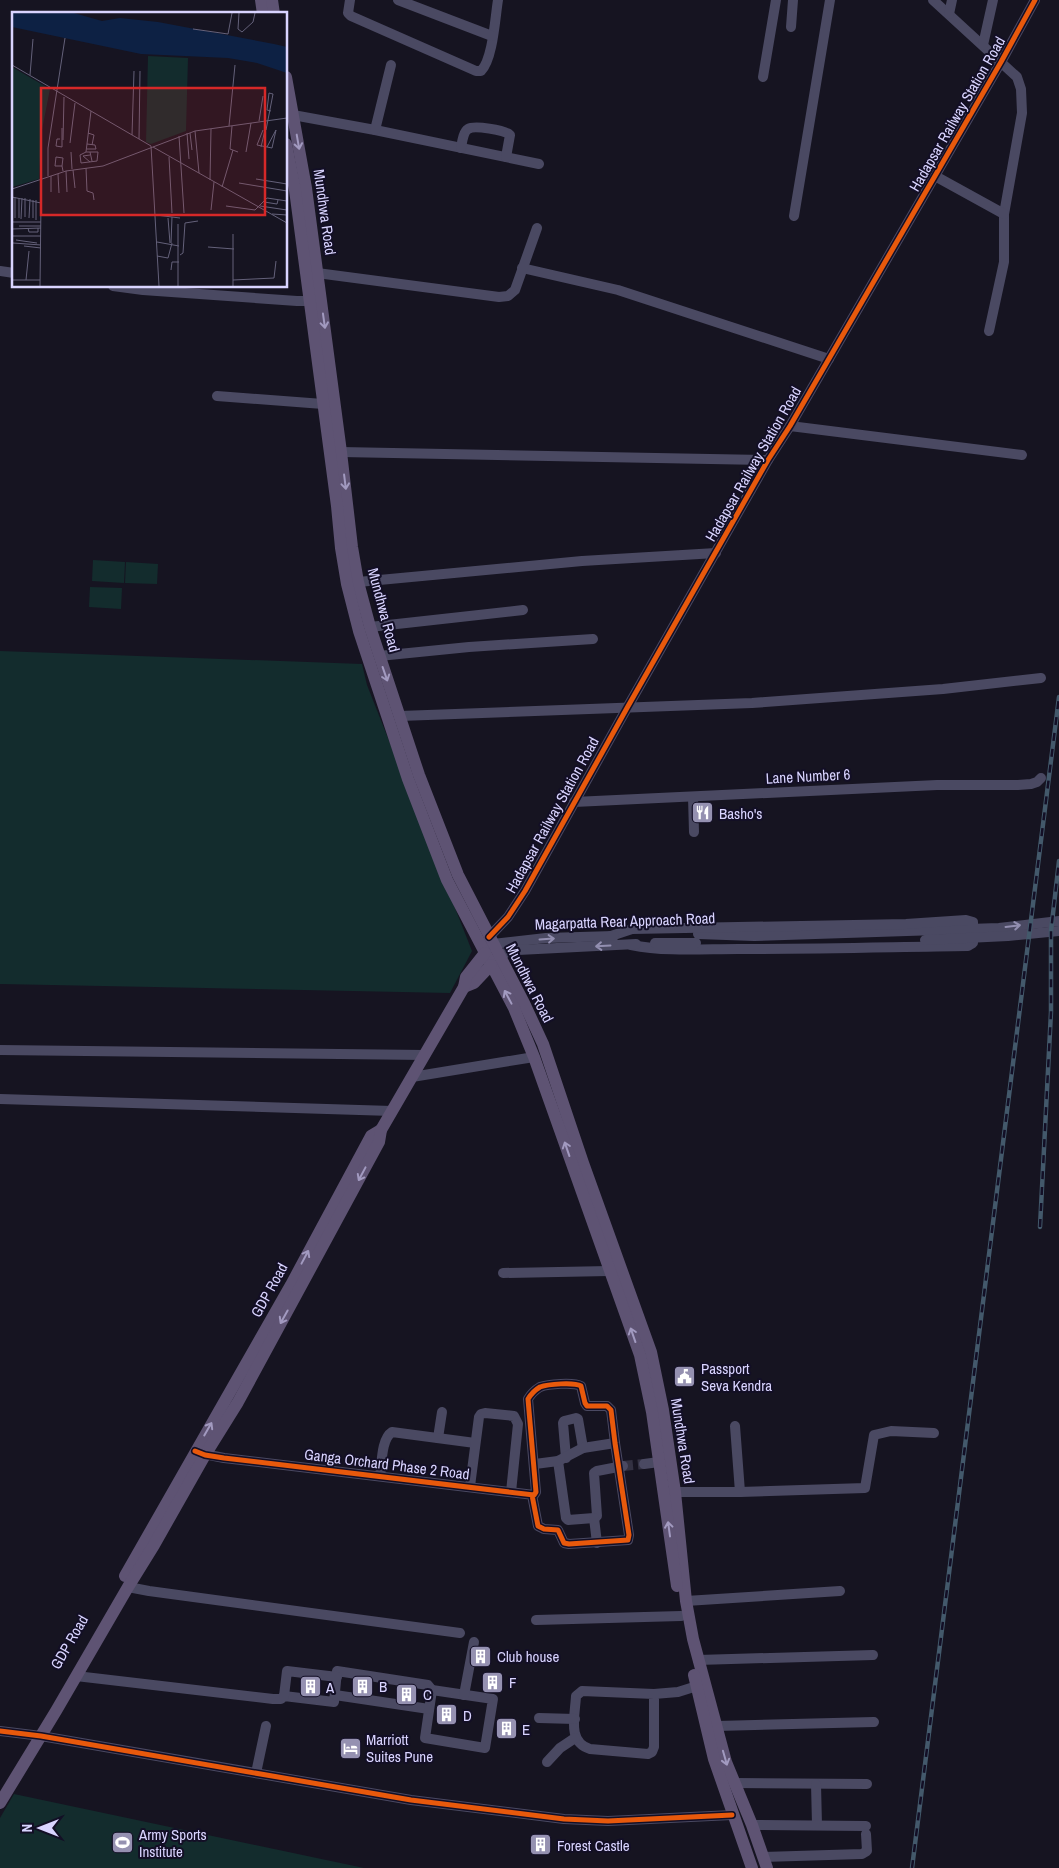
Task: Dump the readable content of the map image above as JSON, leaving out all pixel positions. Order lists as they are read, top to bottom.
{
  "streets": {
    "main road": ["Mundhwa Road", "Magarpatta Rear Approach Road", "GDP Road"],
    "street": ["Hadapsar Railway Station Road", "Lane Number 6", "Ganga Orchard Phase 2 Road"]
  },
  "crossings": [
    ["Hadapsar Railway Station Road", "Mundhwa Road"],
    ["Hadapsar Railway Station Road", "Lane Number 6"],
    ["Hadapsar Railway Station Road", "Magarpatta Rear Approach Road"],
    ["Mundhwa Road", "Magarpatta Rear Approach Road"],
    ["Magarpatta Rear Approach Road", "GDP Road"],
    ["GDP Road", "Ganga Orchard Phase 2 Road"]
  ],
  "places": {
    "restaurant": ["Basho's"],
    "public building": ["Passport Seva Kendra"],
    "building": [
      "Club house",
      "F",
      "B",
      "A",
      "C",
      "D",
      "E",
      "Forest Castle"
    ],
    "hotel": ["Marriott Suites Pune"],
    "sports": ["Army Sports Institute"]
  },
  "north": "left"
}
